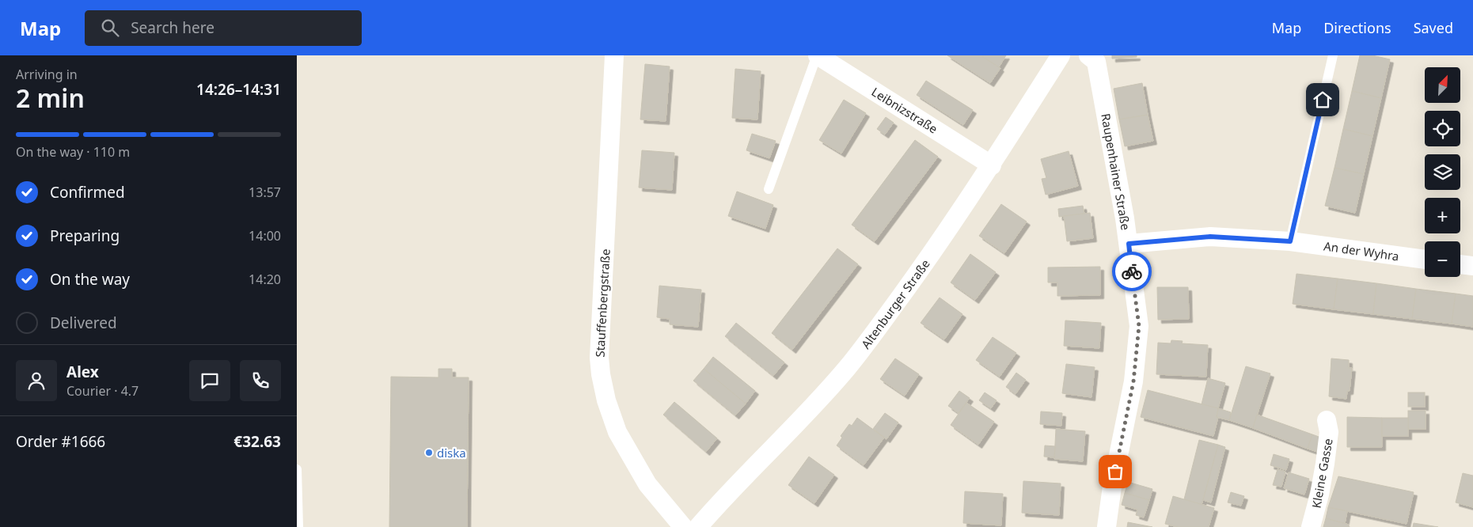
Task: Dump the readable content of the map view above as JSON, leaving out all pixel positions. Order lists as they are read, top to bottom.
{
  "streets": {
    "street": [
      "Leibnizstraße",
      "Raupenhainer Straße",
      "An der Wyhra",
      "Stauffenbergstraße",
      "Altenburger Straße",
      "Kleine Gasse"
    ]
  },
  "crossings": [
    ["Leibnizstraße", "Altenburger Straße"],
    ["Raupenhainer Straße", "An der Wyhra"]
  ],
  "places": ["diska"],
  "north": "top right",
  "page": {
    "header": "Map",
    "search": "Search here",
    "nav": ["Map", "Directions", "Saved"],
    "heading": ["2 min", "Arriving in", "14:26–14:31"],
    "panel": [
      "Alex",
      "Courier · 4.7",
      "Order #1666",
      "€32.63"
    ],
    "map_buttons": ["+", "−"],
    "bar": "On the way · 110 m",
    "list": [
      ["Confirmed", "13:57"],
      ["Preparing", "14:00"],
      ["On the way", "14:20"],
      "Delivered"
    ]
  }
}
